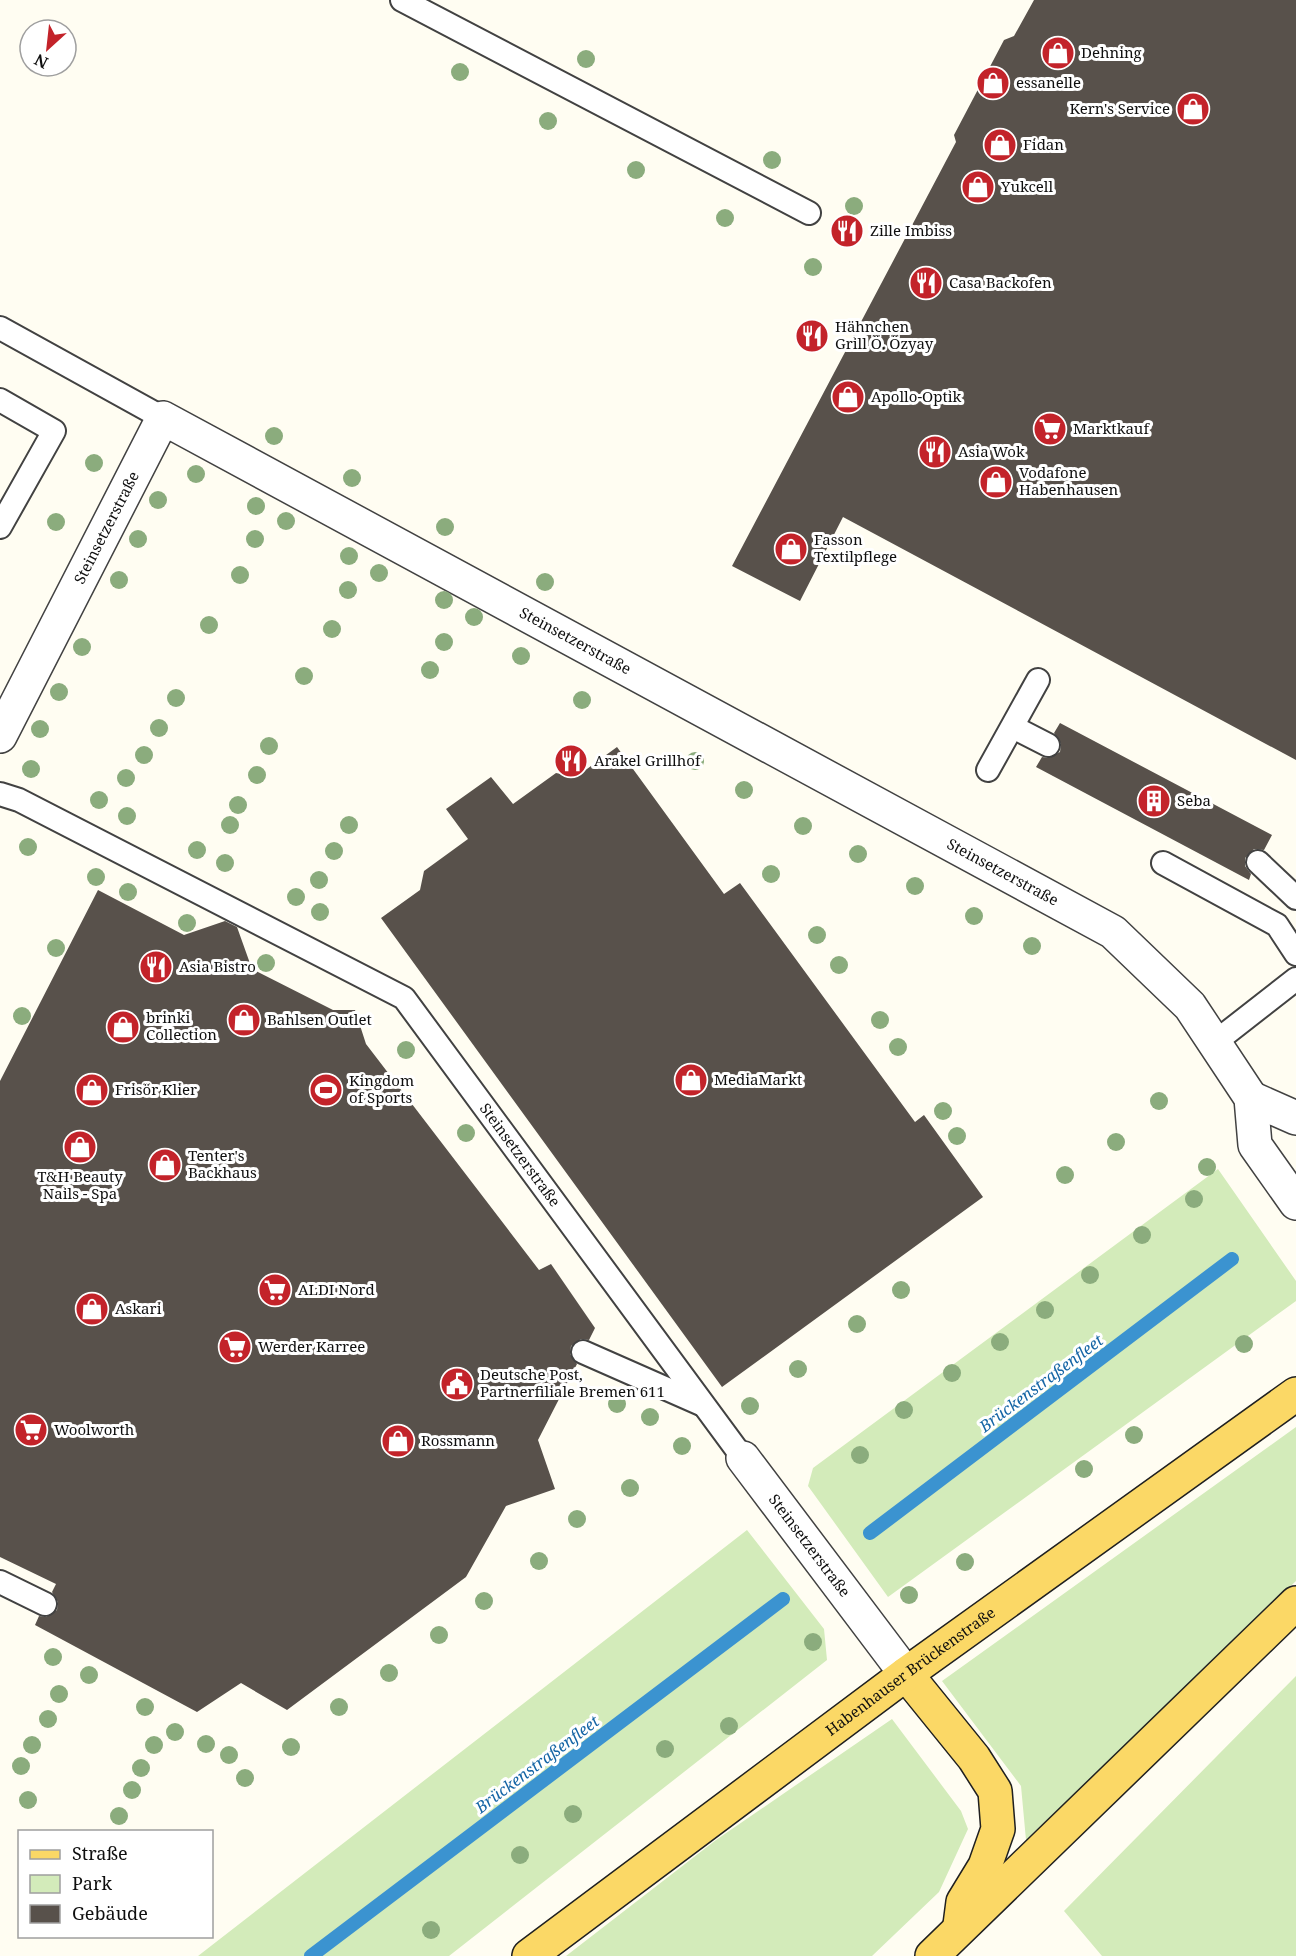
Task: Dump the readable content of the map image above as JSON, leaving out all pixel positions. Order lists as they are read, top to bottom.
{
  "streets": {
    "main road": ["Habenhauser Brückenstraße"],
    "street": ["Steinsetzerstraße"]
  },
  "crossings": [
    ["Steinsetzerstraße", "Habenhauser Brückenstraße"]
  ],
  "water": ["Brückenstraßenfleet"],
  "places": {
    "shop": [
      "Dehning",
      "essanelle",
      "Kern's Service",
      "Fidan",
      "Yukcell",
      "Apollo-Optik",
      "Vodafone Habenhausen",
      "Fasson Textilpflege",
      "Bahlsen Outlet",
      "brinki Collection",
      "MediaMarkt",
      "Frisör Klier",
      "T&H Beauty Nails - Spa",
      "Tenter's Backhaus",
      "Askari",
      "Rossmann"
    ],
    "restaurant": [
      "Zille Imbiss",
      "Casa Backofen",
      "Hähnchen Grill Ö. Özyay",
      "Asia Wok",
      "Arakel Grillhof",
      "Asia Bistro"
    ],
    "supermarket": [
      "Marktkauf",
      "ALDI Nord",
      "Werder Karree",
      "Woolworth"
    ],
    "building": ["Seba"],
    "sports": ["Kingdom of Sports"],
    "public building": ["Deutsche Post, Partnerfiliale Bremen 611"]
  },
  "legend": ["Straße", "Park", "Gebäude"],
  "north": "bottom left"
}
